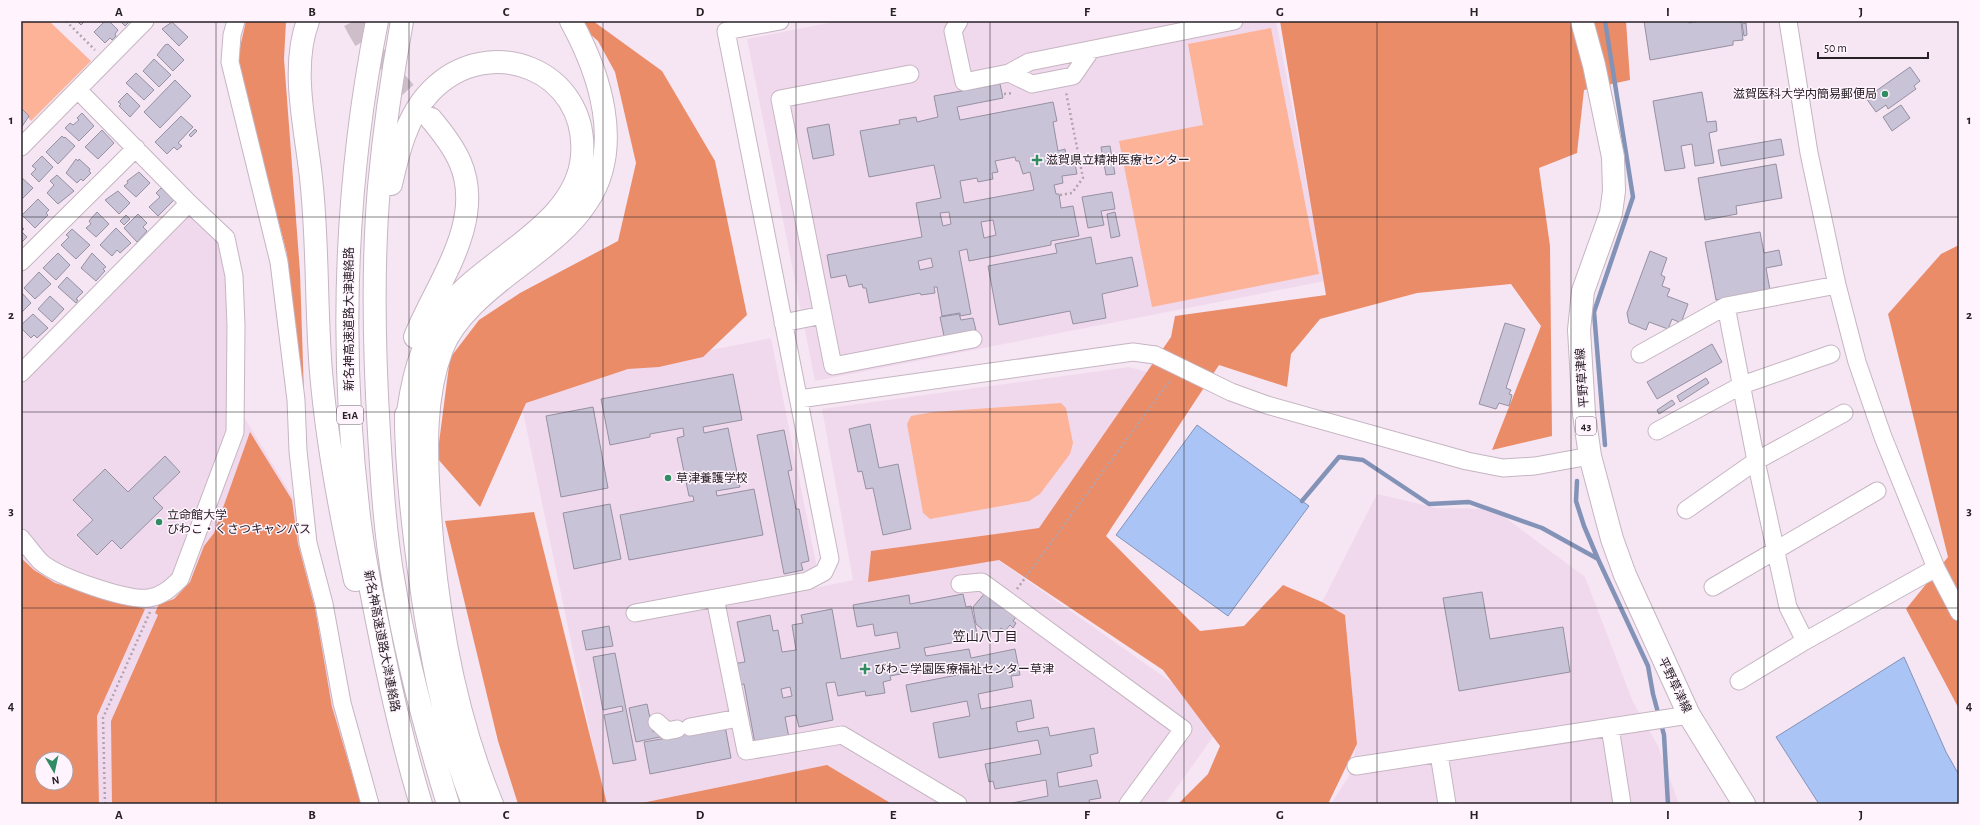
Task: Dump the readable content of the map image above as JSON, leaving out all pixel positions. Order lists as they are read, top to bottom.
{
  "streets": {
    "main road": [
      "新名神高速道路大津連絡路",
      "平野草津線",
      "E1A",
      "43"
    ]
  },
  "districts": ["笠山八丁目"],
  "places": {
    "other": ["滋賀医科大学内簡易郵便局", "草津養護学校", "立命館大学 びわこ・くさつキャンパス"],
    "health": ["滋賀県立精神医療センター", "びわこ学園医療福祉センター草津"]
  },
  "scale_bar": "50 m",
  "north": "bottom",
  "grid": {
    "columns": [
      "A",
      "B",
      "C",
      "D",
      "E",
      "F",
      "G",
      "H",
      "I",
      "J"
    ],
    "rows": [
      "1",
      "2",
      "3",
      "4"
    ]
  }
}
